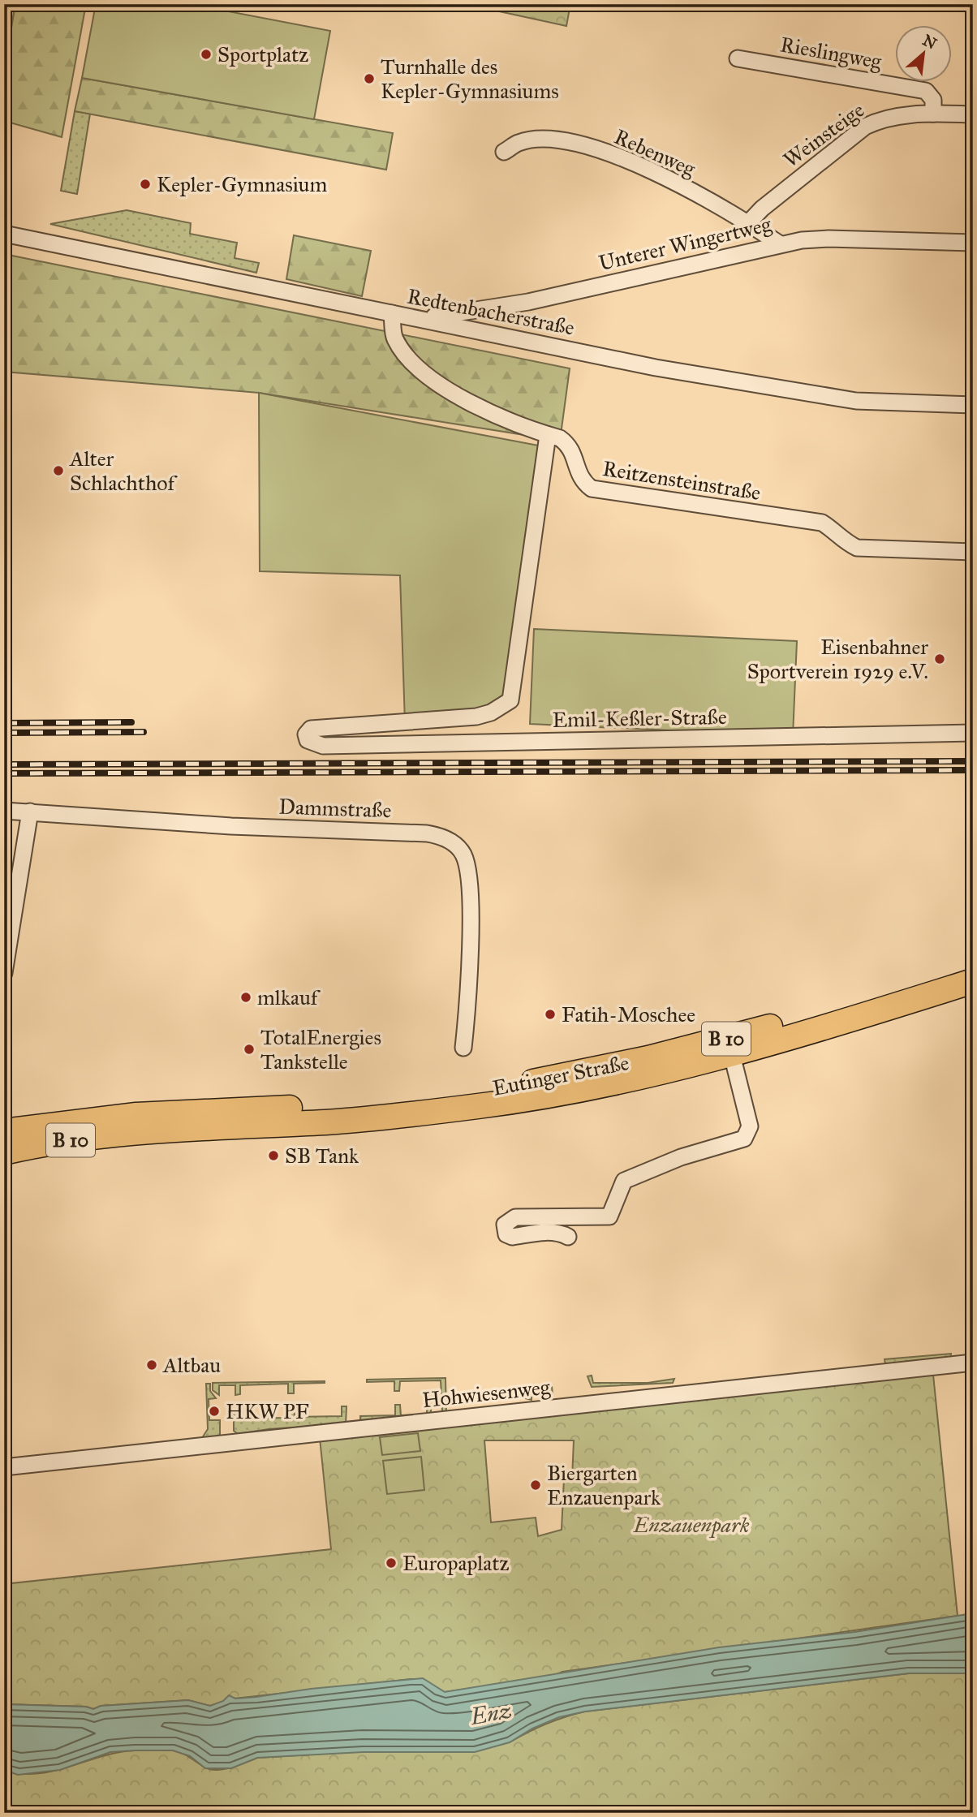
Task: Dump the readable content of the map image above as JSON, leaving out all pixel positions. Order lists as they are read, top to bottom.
{
  "streets": {
    "main road": ["B 10", "Eutinger Straße"],
    "street": [
      "Rieslingweg",
      "Weinsteige",
      "Rebenweg",
      "Unterer Wingertweg",
      "Redtenbacherstraße",
      "Reitzensteinstraße",
      "Emil-Keßler-Straße",
      "Dammstraße",
      "Hohwiesenweg"
    ]
  },
  "crossings": [
    ["Rieslingweg", "Weinsteige"],
    ["Weinsteige", "Rebenweg"],
    ["Rebenweg", "Unterer Wingertweg"],
    ["Unterer Wingertweg", "Redtenbacherstraße"],
    ["Redtenbacherstraße", "Reitzensteinstraße"],
    ["Reitzensteinstraße", "Emil-Keßler-Straße"]
  ],
  "water": ["Enz"],
  "parks": ["Enzauenpark"],
  "places": [
    "Sportplatz",
    "Turnhalle des Kepler-Gymnasiums",
    "Kepler-Gymnasium",
    "Alter Schlachthof",
    "Eisenbahner Sportverein 1929 e.V.",
    "mlkauf",
    "Fatih-Moschee",
    "TotalEnergies Tankstelle",
    "SB Tank",
    "Altbau",
    "HKW PF",
    "Biergarten Enzauenpark",
    "Europaplatz"
  ],
  "north": "top right"
}
